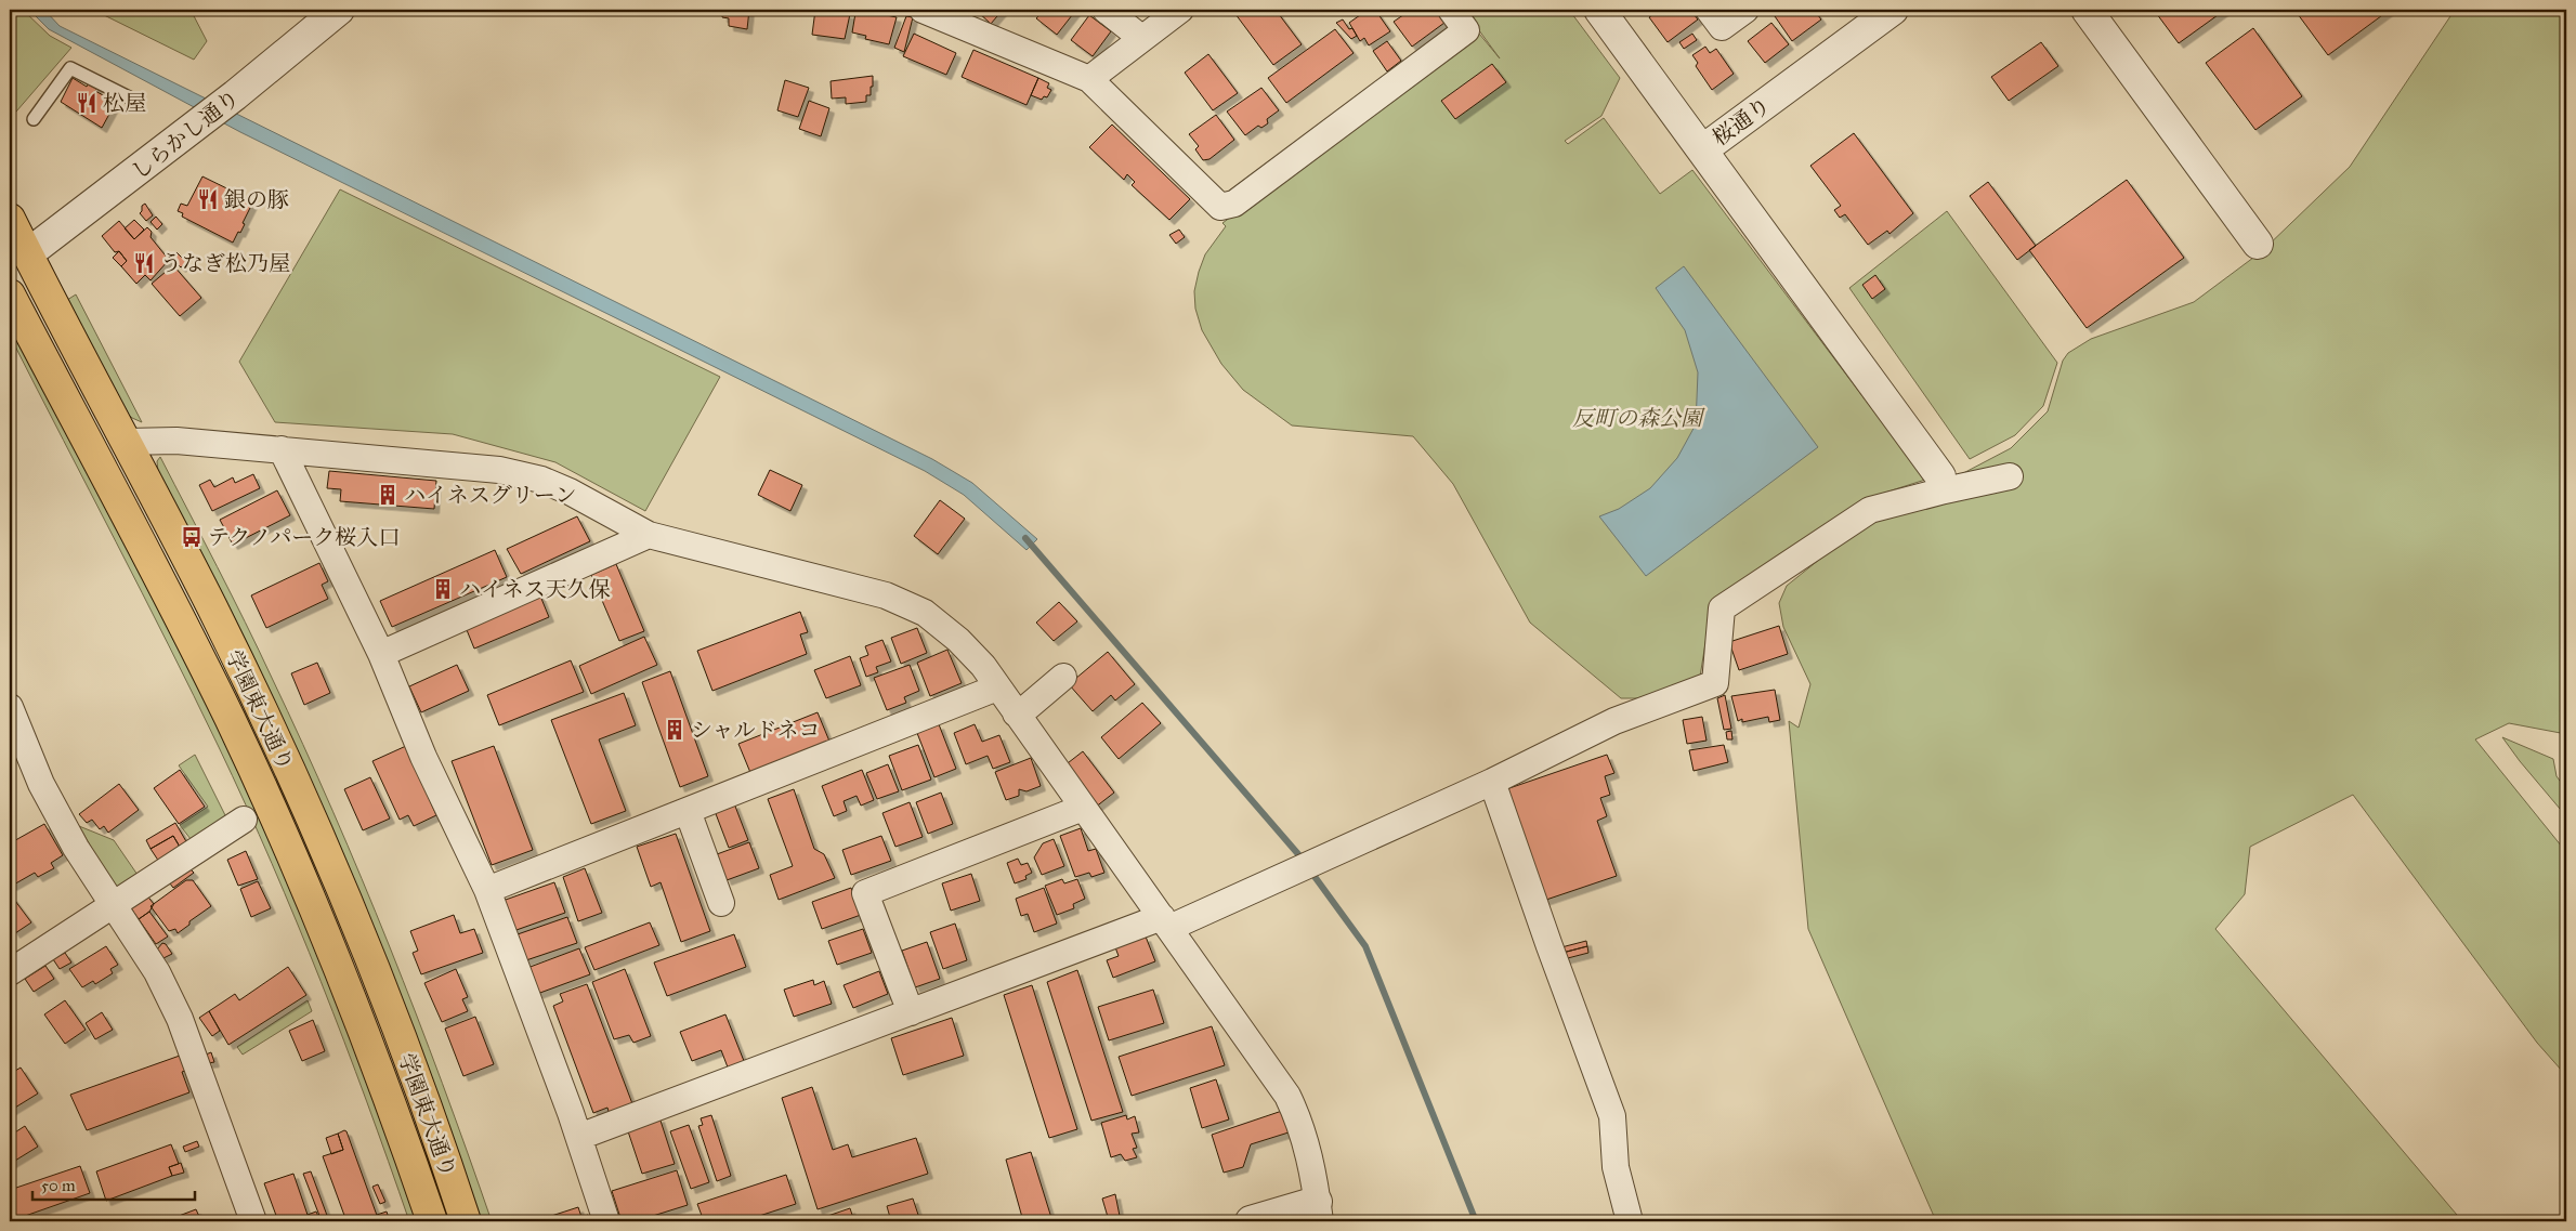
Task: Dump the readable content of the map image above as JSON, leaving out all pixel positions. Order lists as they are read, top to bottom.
{
  "streets": {
    "main road": ["学園東大通り"],
    "street": ["桜通り", "しらかし通り"]
  },
  "crossings": [
    ["しらかし通り", "学園東大通り"]
  ],
  "parks": ["反町の森公園"],
  "places": {
    "restaurant": ["松屋", "銀の豚", "うなぎ松乃屋"],
    "building": ["ハイネスグリーン", "ハイネス天久保", "シャルドネコ"],
    "bus stop": ["テクノパーク桜入口"]
  },
  "scale_bar": "50 m"
}
